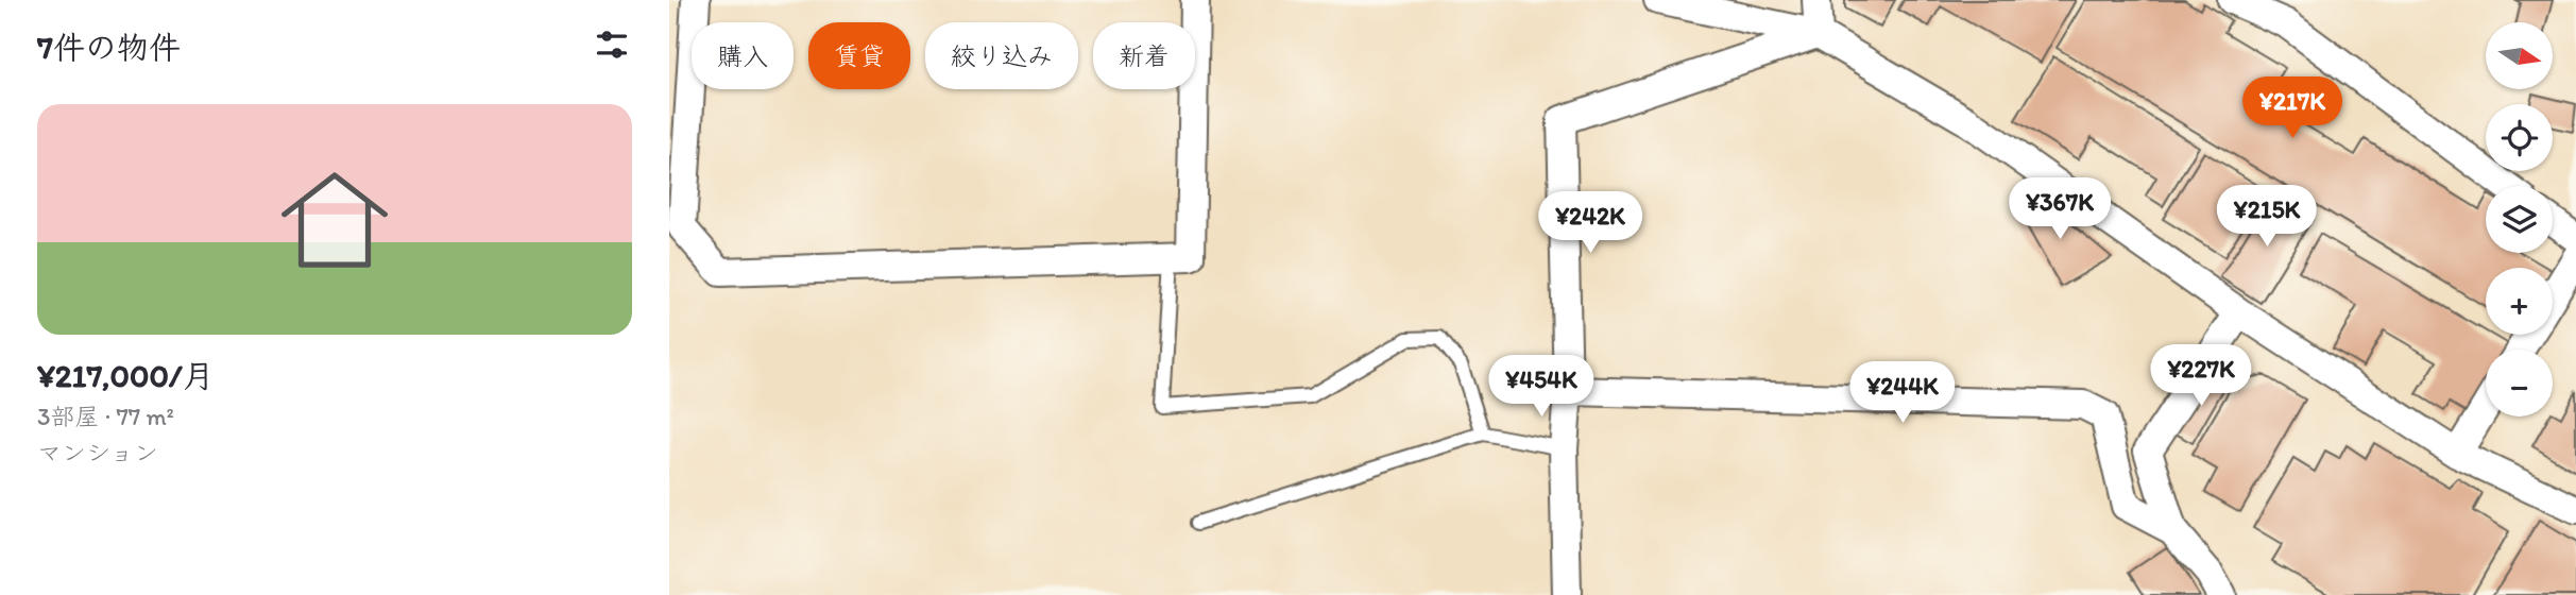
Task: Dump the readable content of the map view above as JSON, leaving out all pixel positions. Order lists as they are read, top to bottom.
{
  "north": "right",
  "page": {
    "heading": "7件の物件",
    "map_buttons": ["+", "−"],
    "chip": [
      "購入",
      "賃貸",
      "絞り込み",
      "新着"
    ],
    "price": [
      "¥217K",
      "¥367K",
      "¥215K",
      "¥242K",
      "¥227K",
      "¥454K",
      "¥244K"
    ],
    "list": [
      {
        "name": "¥217,000/月",
        "note": "3部屋 · 77 m² · マンション"
      }
    ]
  }
}
